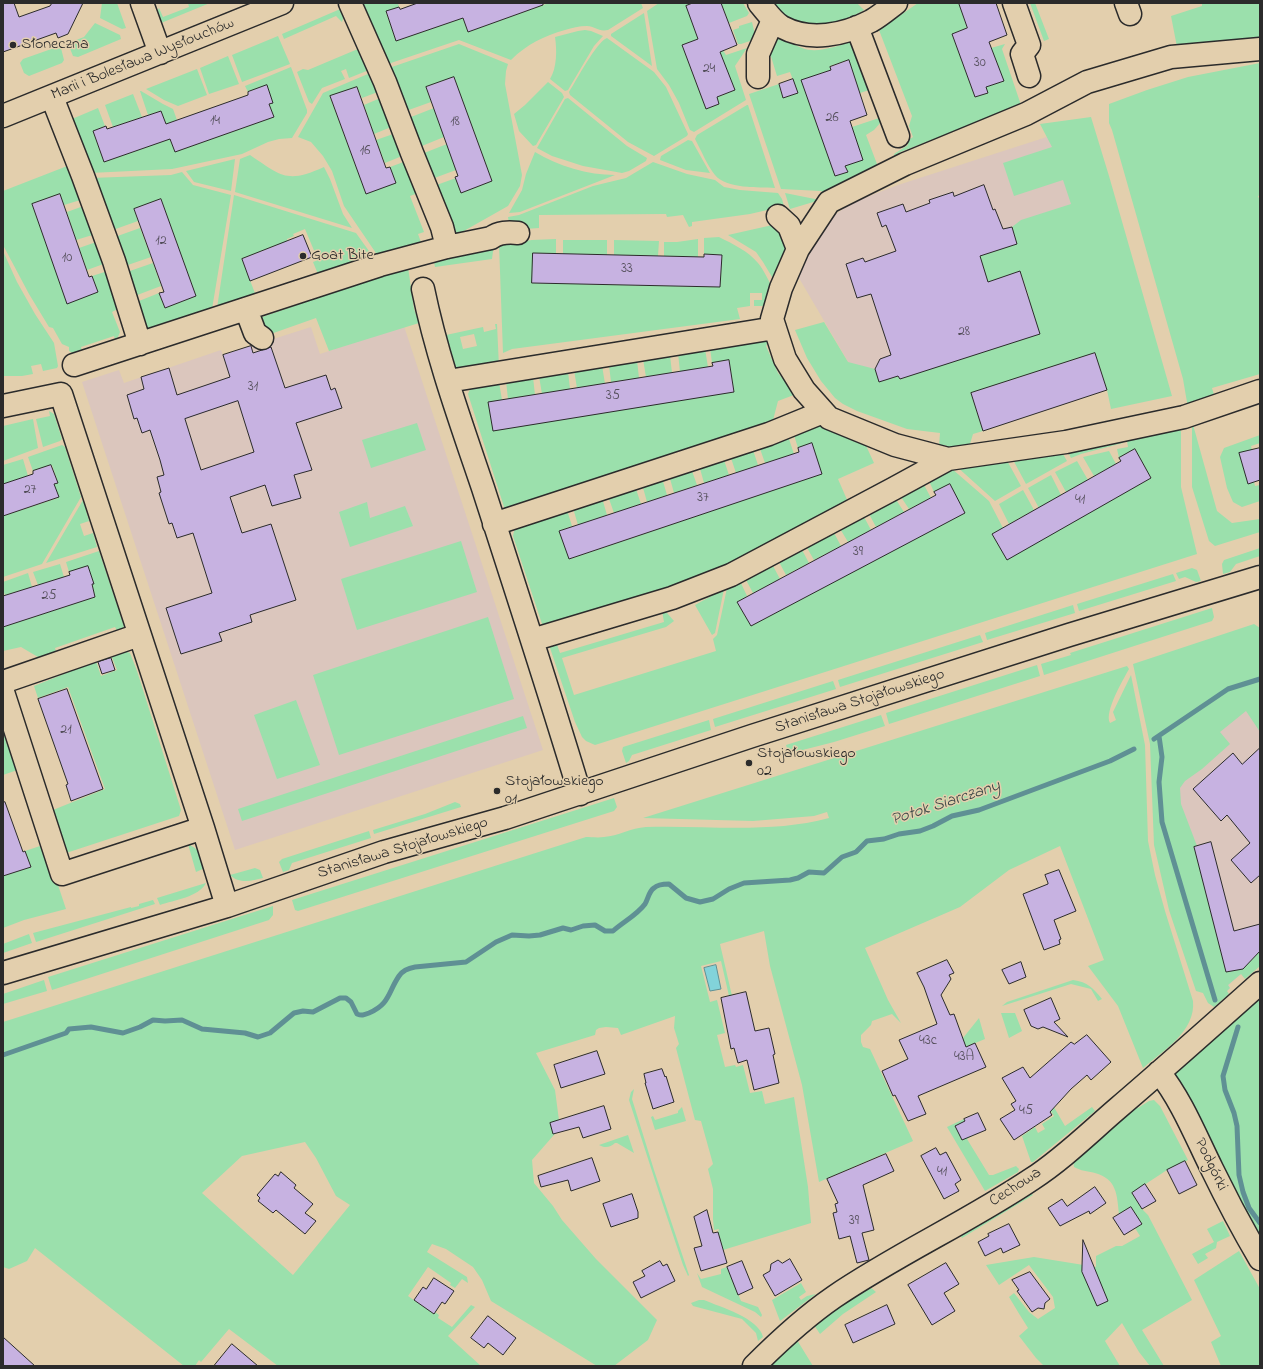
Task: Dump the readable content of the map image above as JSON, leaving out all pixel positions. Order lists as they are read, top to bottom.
{
  "streets": {
    "street": [
      "Marii i Bolesława Wysłouchów",
      "Stanisława Stojałowskiego",
      "Podgórki",
      "Cechowa"
    ]
  },
  "crossings": [
    ["Podgórki", "Cechowa"]
  ],
  "water": ["Potok Siarczany"],
  "places": [
    "Słoneczna",
    "Goat Bite",
    "Stojałowskiego 02",
    "Stojałowskiego 01"
  ],
  "house_numbers": [
    "30",
    "24",
    "26",
    "14",
    "18",
    "16",
    "12",
    "10",
    "33",
    "28",
    "31",
    "35",
    "27",
    "37",
    "41",
    "39",
    "25",
    "21",
    "43c",
    "43A",
    "45",
    "41",
    "39"
  ]
}
